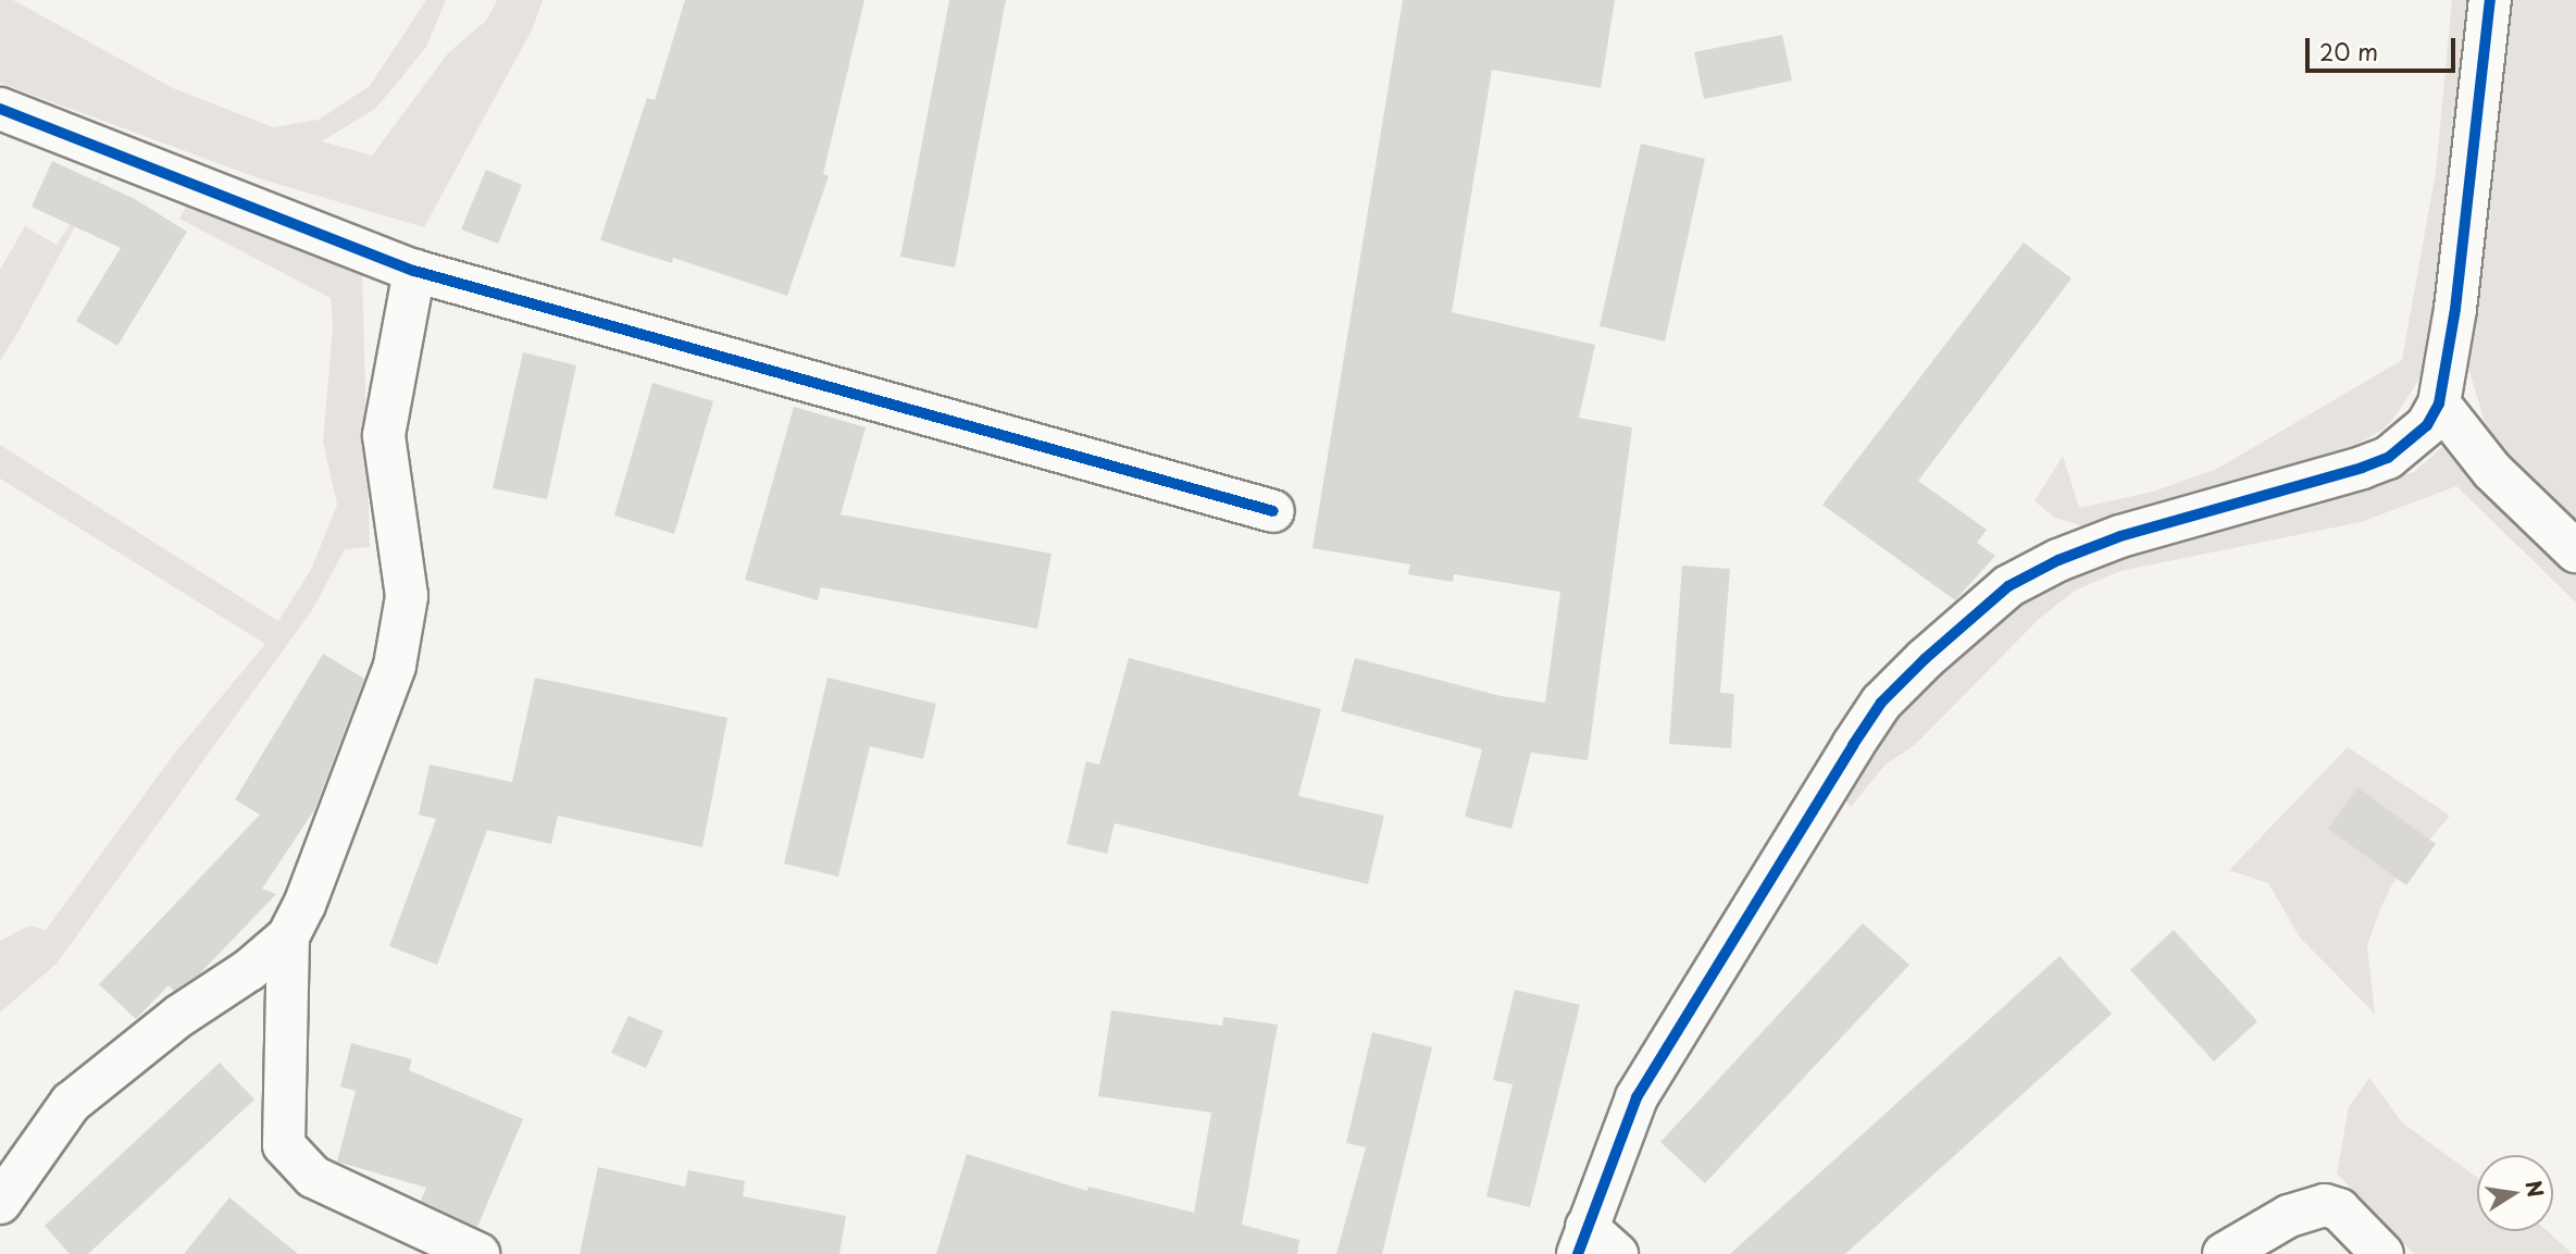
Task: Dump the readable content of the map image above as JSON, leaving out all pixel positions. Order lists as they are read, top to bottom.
{
  "scale_bar": "20 m",
  "north": "right"
}
